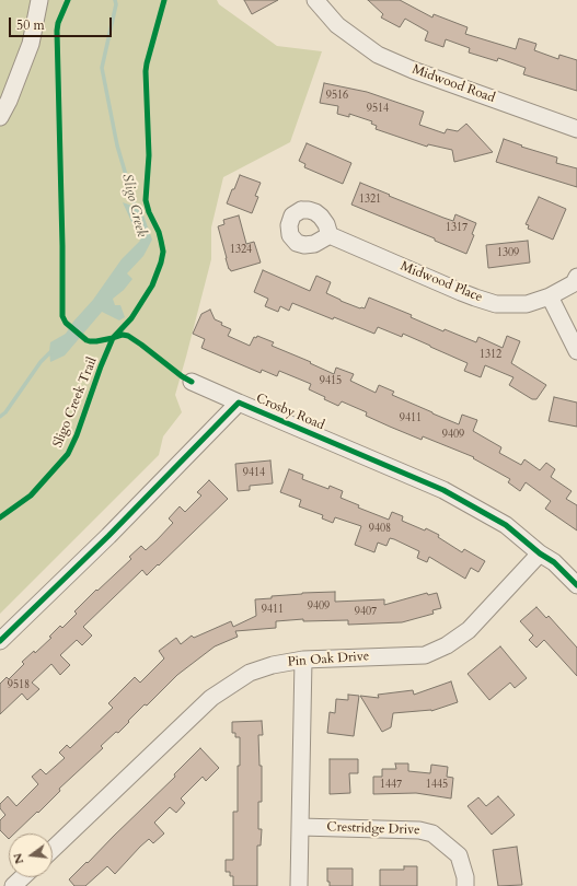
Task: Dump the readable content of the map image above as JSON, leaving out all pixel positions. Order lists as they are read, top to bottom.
{
  "streets": {
    "street": [
      "Midwood Road",
      "Midwood Place",
      "Crosby Road",
      "Pin Oak Drive",
      "Crestridge Drive"
    ],
    "cycle path": ["Sligo Creek Trail"]
  },
  "crossings": [
    ["Crosby Road", "Pin Oak Drive"]
  ],
  "water": ["Sligo Creek"],
  "house_numbers": [
    "9516",
    "9514",
    "1321",
    "1317",
    "1324",
    "1309",
    "1312",
    "9415",
    "9411",
    "9409",
    "9414",
    "9408",
    "9409",
    "9411",
    "9407",
    "9518",
    "1447",
    "1445"
  ],
  "scale_bar": "50 m",
  "north": "left"
}
